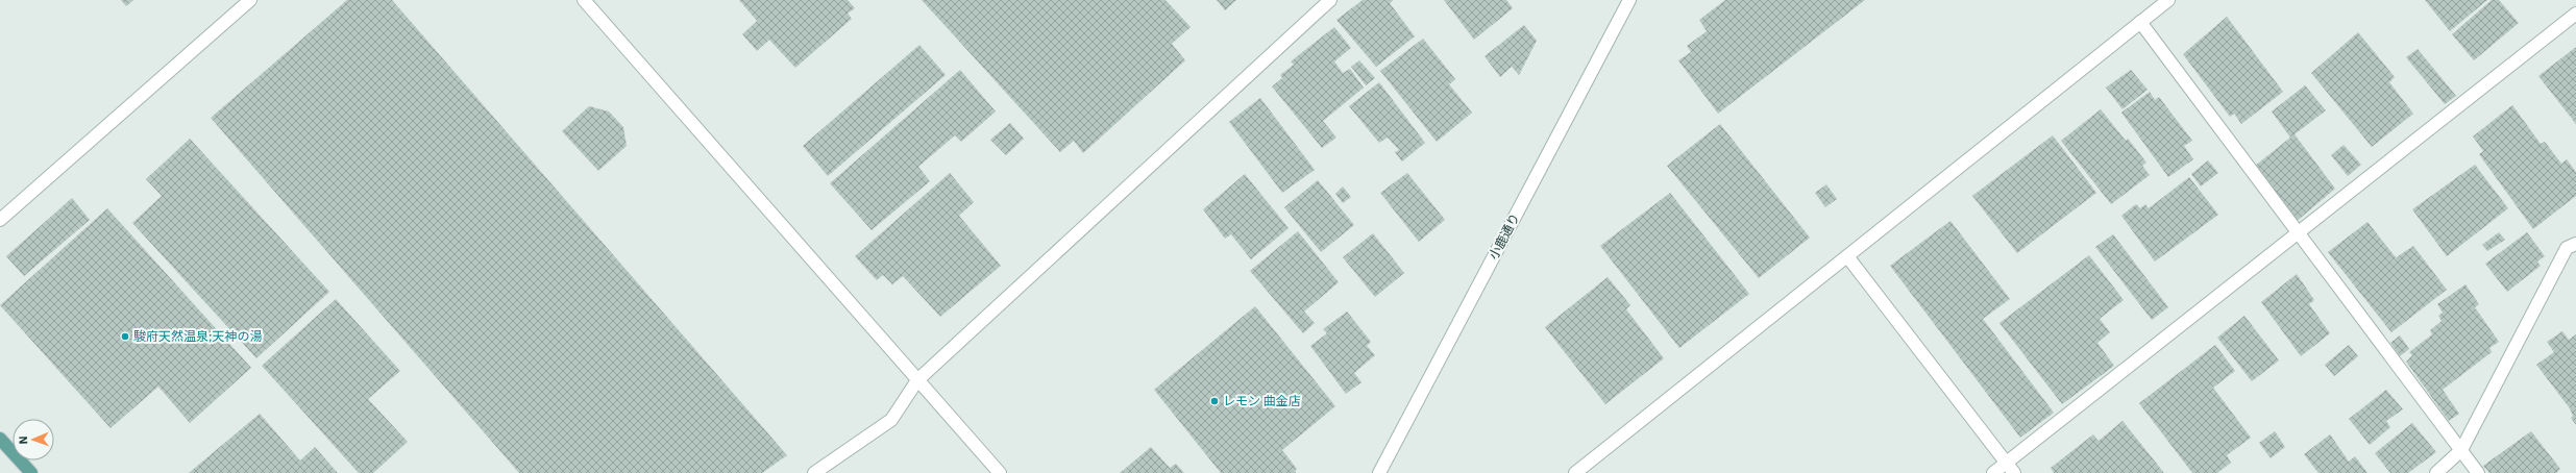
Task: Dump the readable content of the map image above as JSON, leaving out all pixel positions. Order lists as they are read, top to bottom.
{
  "streets": {
    "street": ["小鹿通り"]
  },
  "places": ["駿府天然温泉;天神の湯", "レモン 曲金店"],
  "north": "left"
}
